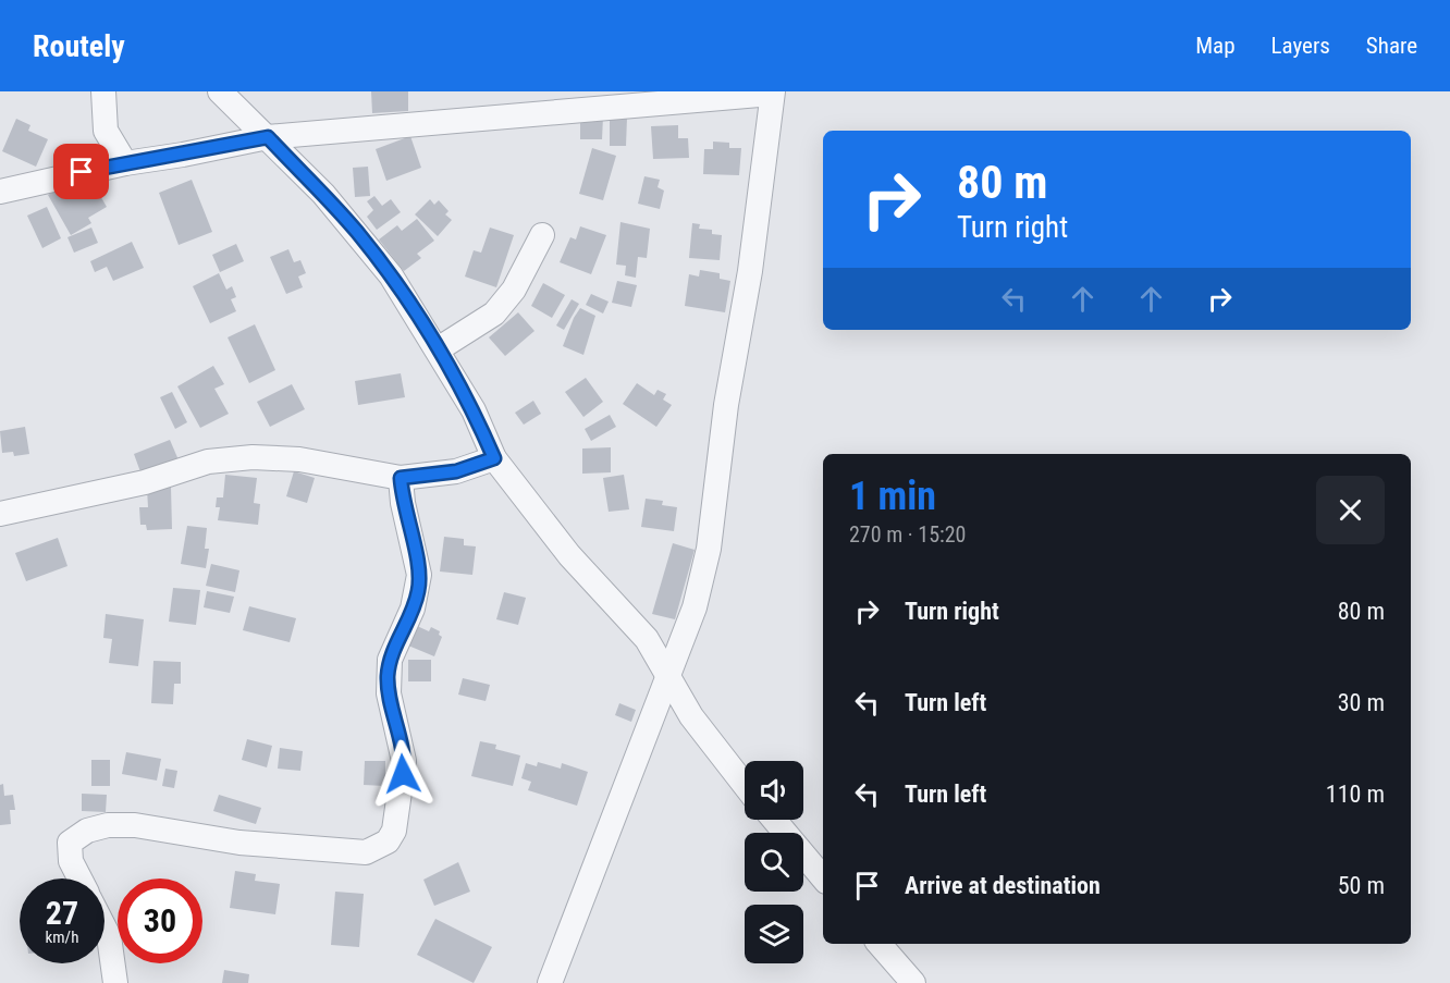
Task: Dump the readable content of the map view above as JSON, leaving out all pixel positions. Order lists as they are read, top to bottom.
{
  "page": {
    "header": "Routely",
    "nav": ["Map", "Layers", "Share"],
    "turn": ["80 m", "Turn right"],
    "heading": ["1 min", "270 m · 15:20"],
    "list": [
      {
        "name": "Turn right",
        "value": "80 m"
      },
      {
        "name": "Turn left",
        "value": "30 m"
      },
      {
        "name": "Turn left",
        "value": "110 m"
      },
      {
        "name": "Arrive at destination",
        "value": "50 m"
      }
    ],
    "speed": "27 km/h",
    "limit": "30"
  }
}
